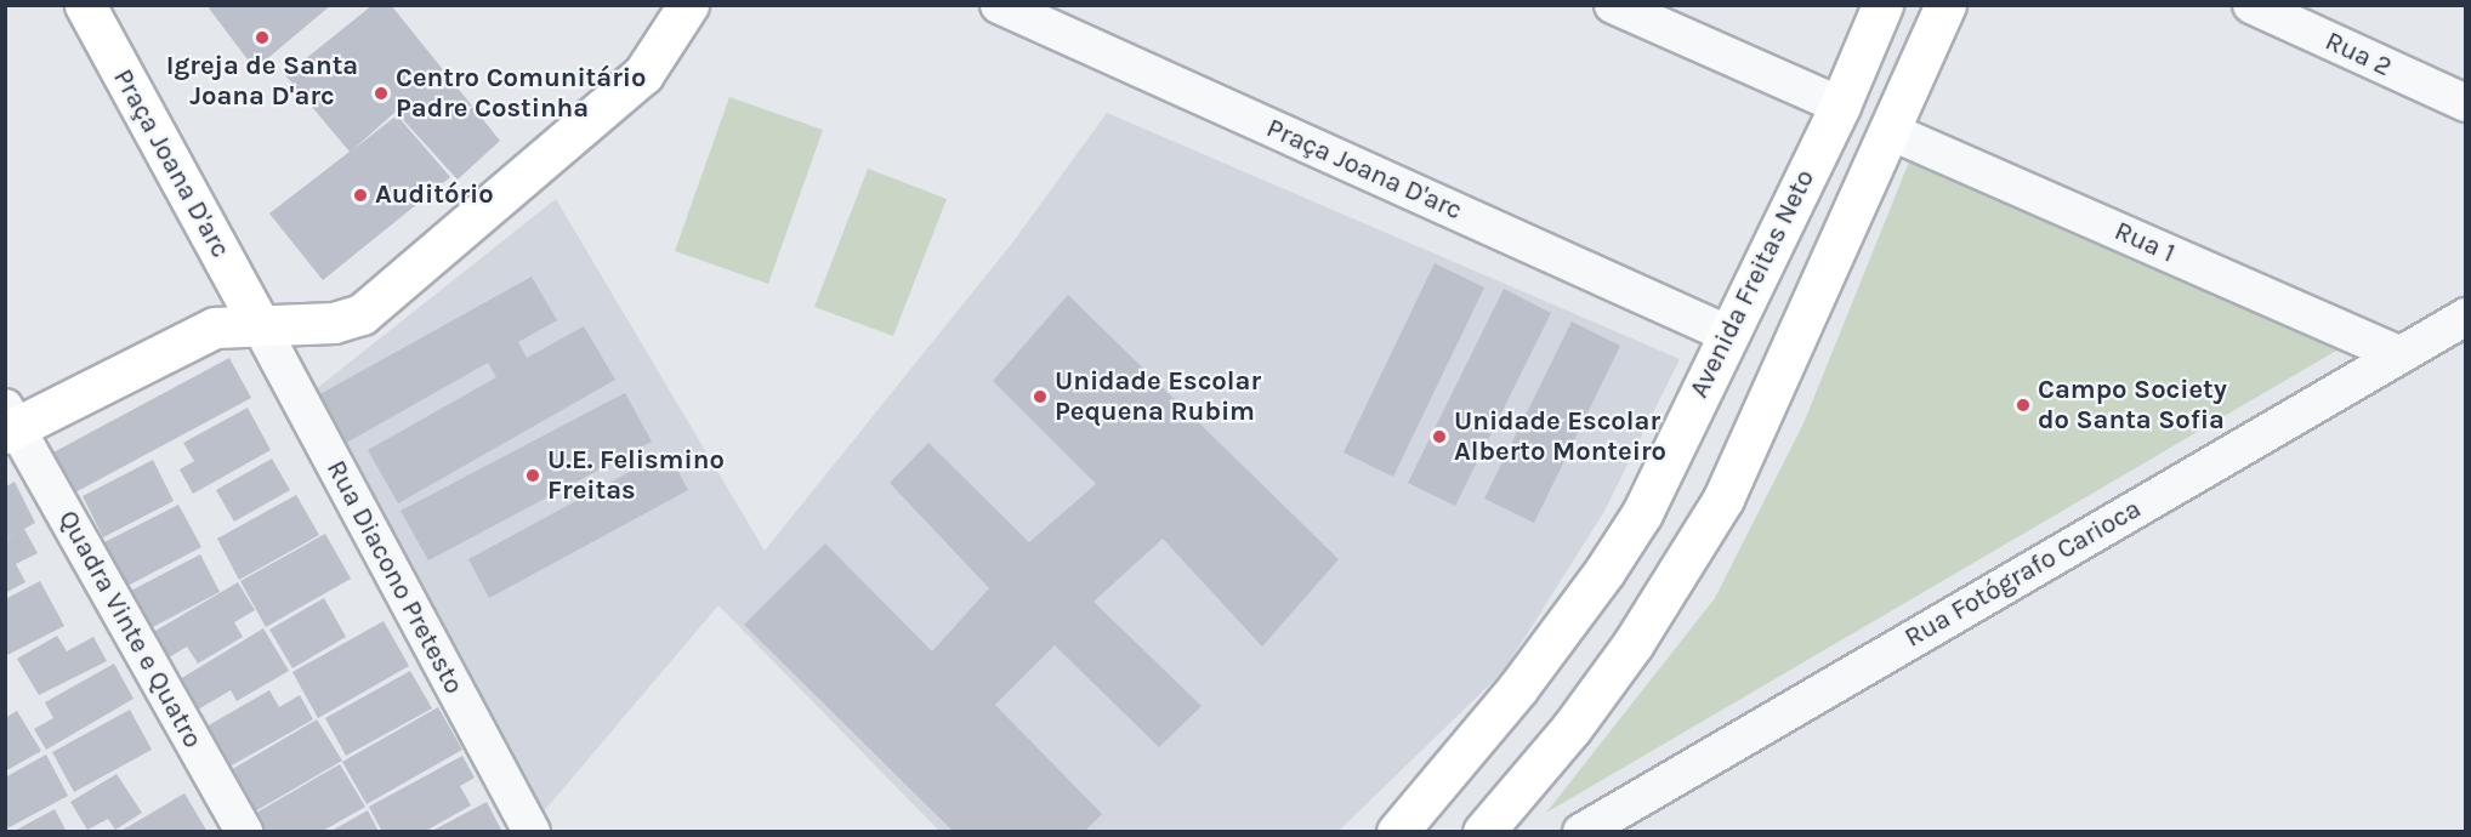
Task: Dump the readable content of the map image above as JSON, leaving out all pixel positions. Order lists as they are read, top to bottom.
{
  "streets": {
    "main road": ["Praça Joana D'arc", "Avenida Freitas Neto"],
    "street": [
      "Rua 2",
      "Rua 1",
      "Rua Fotógrafo Carioca",
      "Rua Diacono Pretesto",
      "Quadra Vinte e Quatro"
    ]
  },
  "crossings": [
    ["Praça Joana D'arc", "Avenida Freitas Neto"],
    ["Praça Joana D'arc", "Rua Diacono Pretesto"],
    ["Rua 1", "Rua Fotógrafo Carioca"]
  ],
  "places": [
    "Igreja de Santa Joana D'arc",
    "Centro Comunitário Padre Costinha",
    "Auditório",
    "Unidade Escolar Pequena Rubim",
    "Campo Society do Santa Sofia",
    "Unidade Escolar Alberto Monteiro",
    "U.E. Felismino Freitas"
  ]
}
